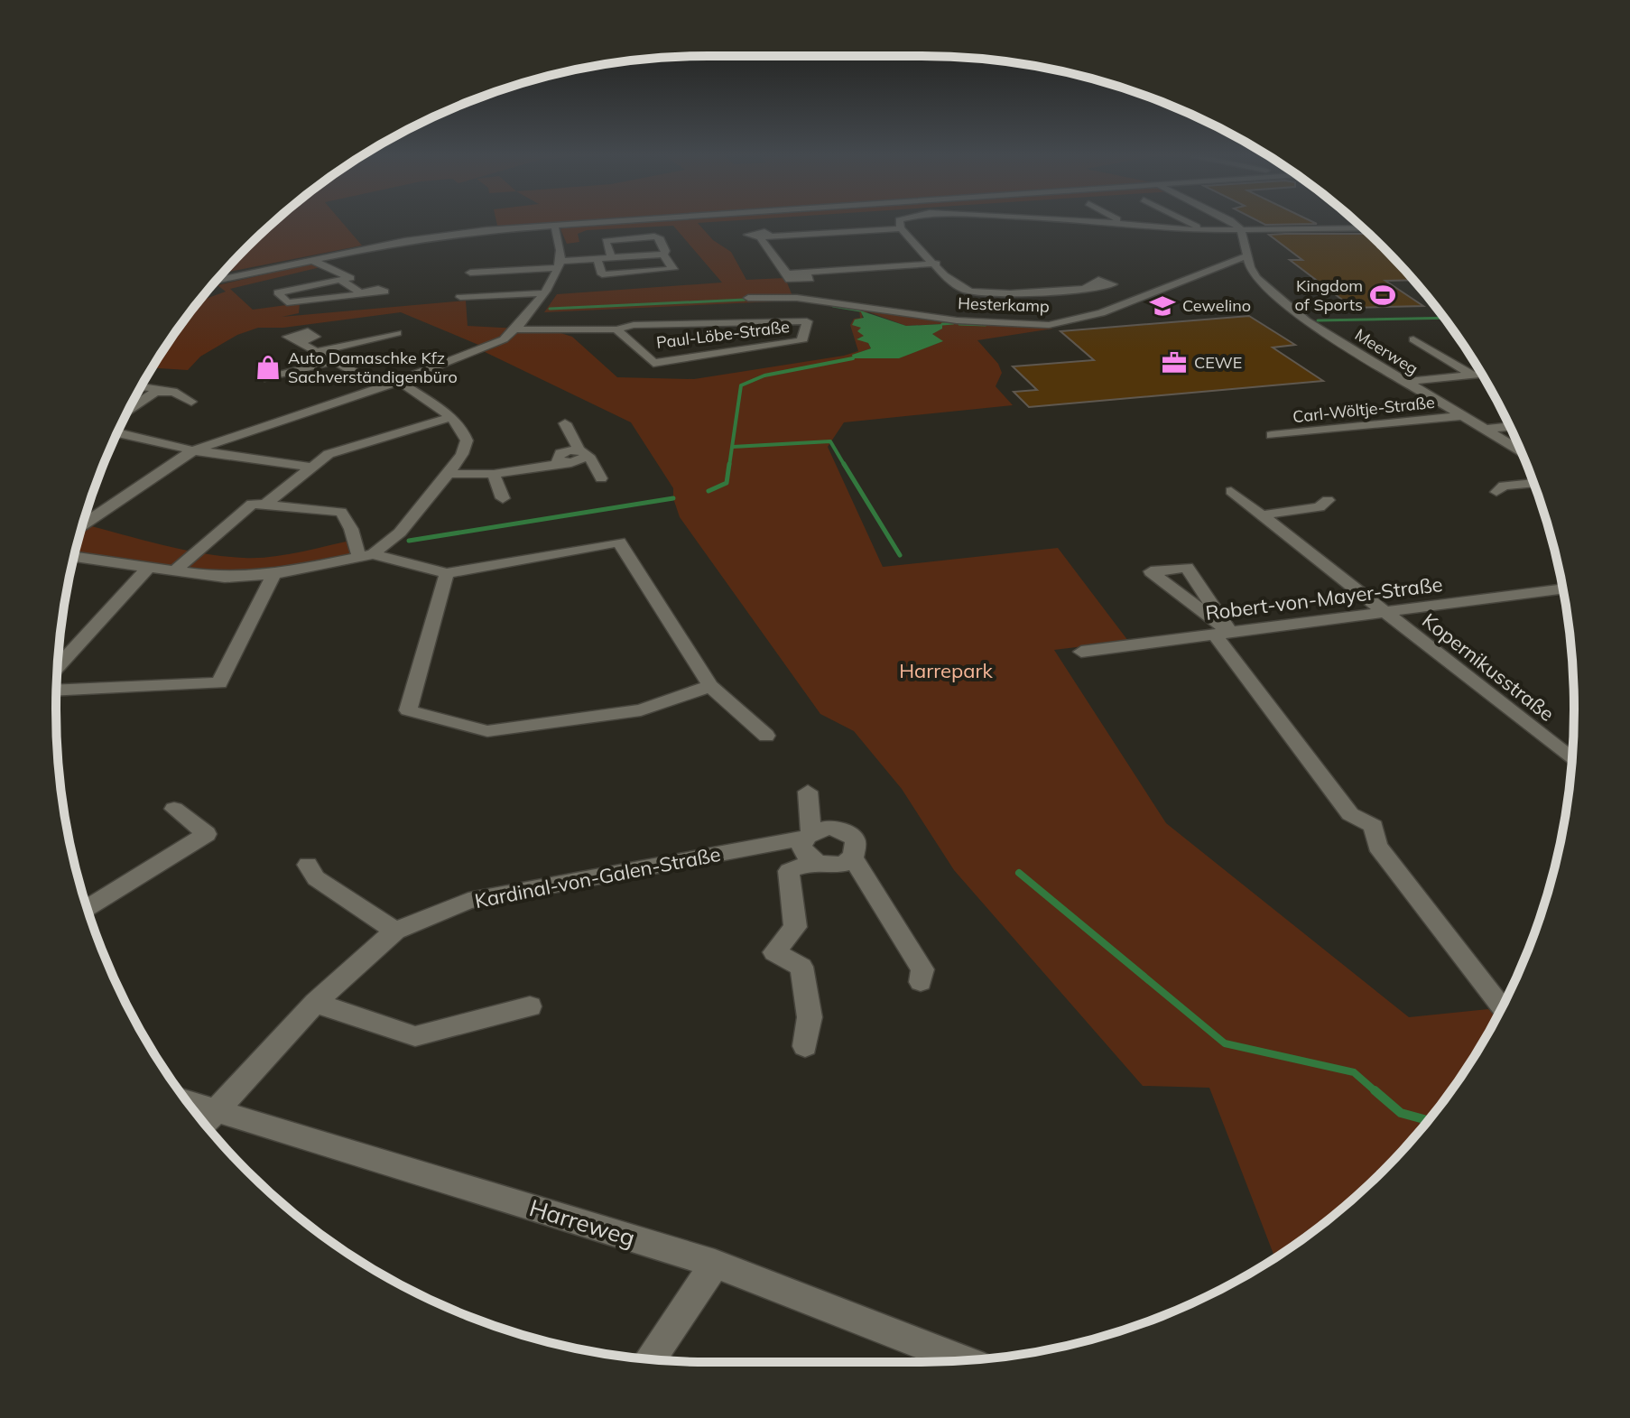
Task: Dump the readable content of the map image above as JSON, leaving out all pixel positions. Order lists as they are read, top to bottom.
{
  "streets": {
    "street": [
      "Hesterkamp",
      "Paul-Löbe-Straße",
      "Meerweg",
      "Carl-Wöltje-Straße",
      "Robert-von-Mayer-Straße",
      "Kopernikusstraße",
      "Kardinal-von-Galen-Straße",
      "Harreweg"
    ]
  },
  "crossings": [
    ["Hesterkamp", "Meerweg"],
    ["Meerweg", "Carl-Wöltje-Straße"],
    ["Robert-von-Mayer-Straße", "Kopernikusstraße"],
    ["Kardinal-von-Galen-Straße", "Harreweg"]
  ],
  "parks": ["Harrepark"],
  "places": {
    "sports": ["Kingdom of Sports"],
    "school or university": ["Cewelino"],
    "office": ["CEWE"],
    "shop": ["Auto Damaschke Kfz Sachverständigenbüro"]
  }
}
